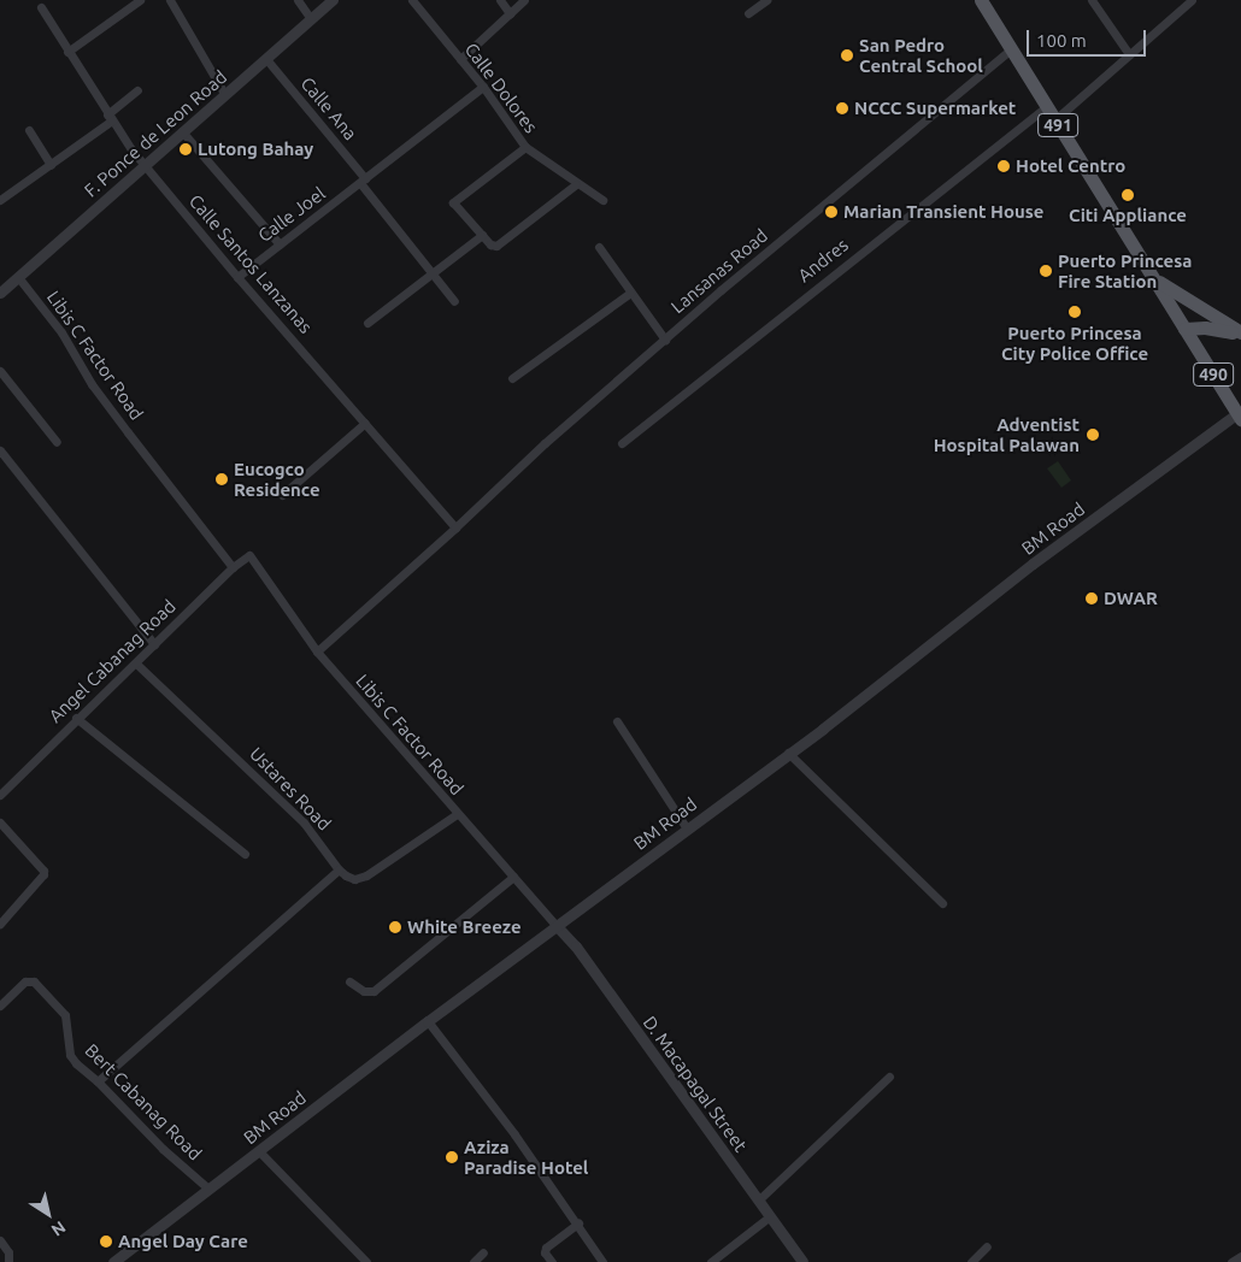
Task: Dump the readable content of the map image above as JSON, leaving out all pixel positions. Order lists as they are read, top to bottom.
{
  "streets": {
    "main road": ["491", "490"],
    "street": [
      "Calle Dolores",
      "Calle Ana",
      "F. Ponce de Leon Road",
      "Calle Joel",
      "Andres",
      "Calle Santos Lanzanas",
      "Lansanas Road",
      "Libis C Factor Road",
      "BM Road",
      "Angel Cabanag Road",
      "Ustares Road",
      "D. Macapagal Street",
      "Bert Cabanag Road"
    ]
  },
  "crossings": [
    ["Calle Dolores", "Calle Joel"],
    ["Calle Ana", "F. Ponce de Leon Road"],
    ["Calle Ana", "Calle Joel"],
    ["491", "Andres"],
    ["491", "Lansanas Road"],
    ["491", "490"],
    ["F. Ponce de Leon Road", "Calle Santos Lanzanas"],
    ["F. Ponce de Leon Road", "Libis C Factor Road"],
    ["Calle Joel", "Calle Santos Lanzanas"],
    ["Calle Santos Lanzanas", "Lansanas Road"],
    ["Lansanas Road", "Libis C Factor Road"],
    ["Libis C Factor Road", "BM Road"],
    ["Libis C Factor Road", "Angel Cabanag Road"],
    ["Libis C Factor Road", "D. Macapagal Street"],
    ["490", "BM Road"],
    ["BM Road", "D. Macapagal Street"],
    ["BM Road", "Bert Cabanag Road"],
    ["Angel Cabanag Road", "Ustares Road"]
  ],
  "places": [
    "San Pedro Central School",
    "NCCC Supermarket",
    "Lutong Bahay",
    "Hotel Centro",
    "Citi Appliance",
    "Marian Transient House",
    "Puerto Princesa Fire Station",
    "Puerto Princesa City Police Office",
    "Adventist Hospital Palawan",
    "Eucogco Residence",
    "DWAR",
    "White Breeze",
    "Aziza Paradise Hotel",
    "Angel Day Care"
  ],
  "scale_bar": "100 m",
  "north": "bottom right"
}
